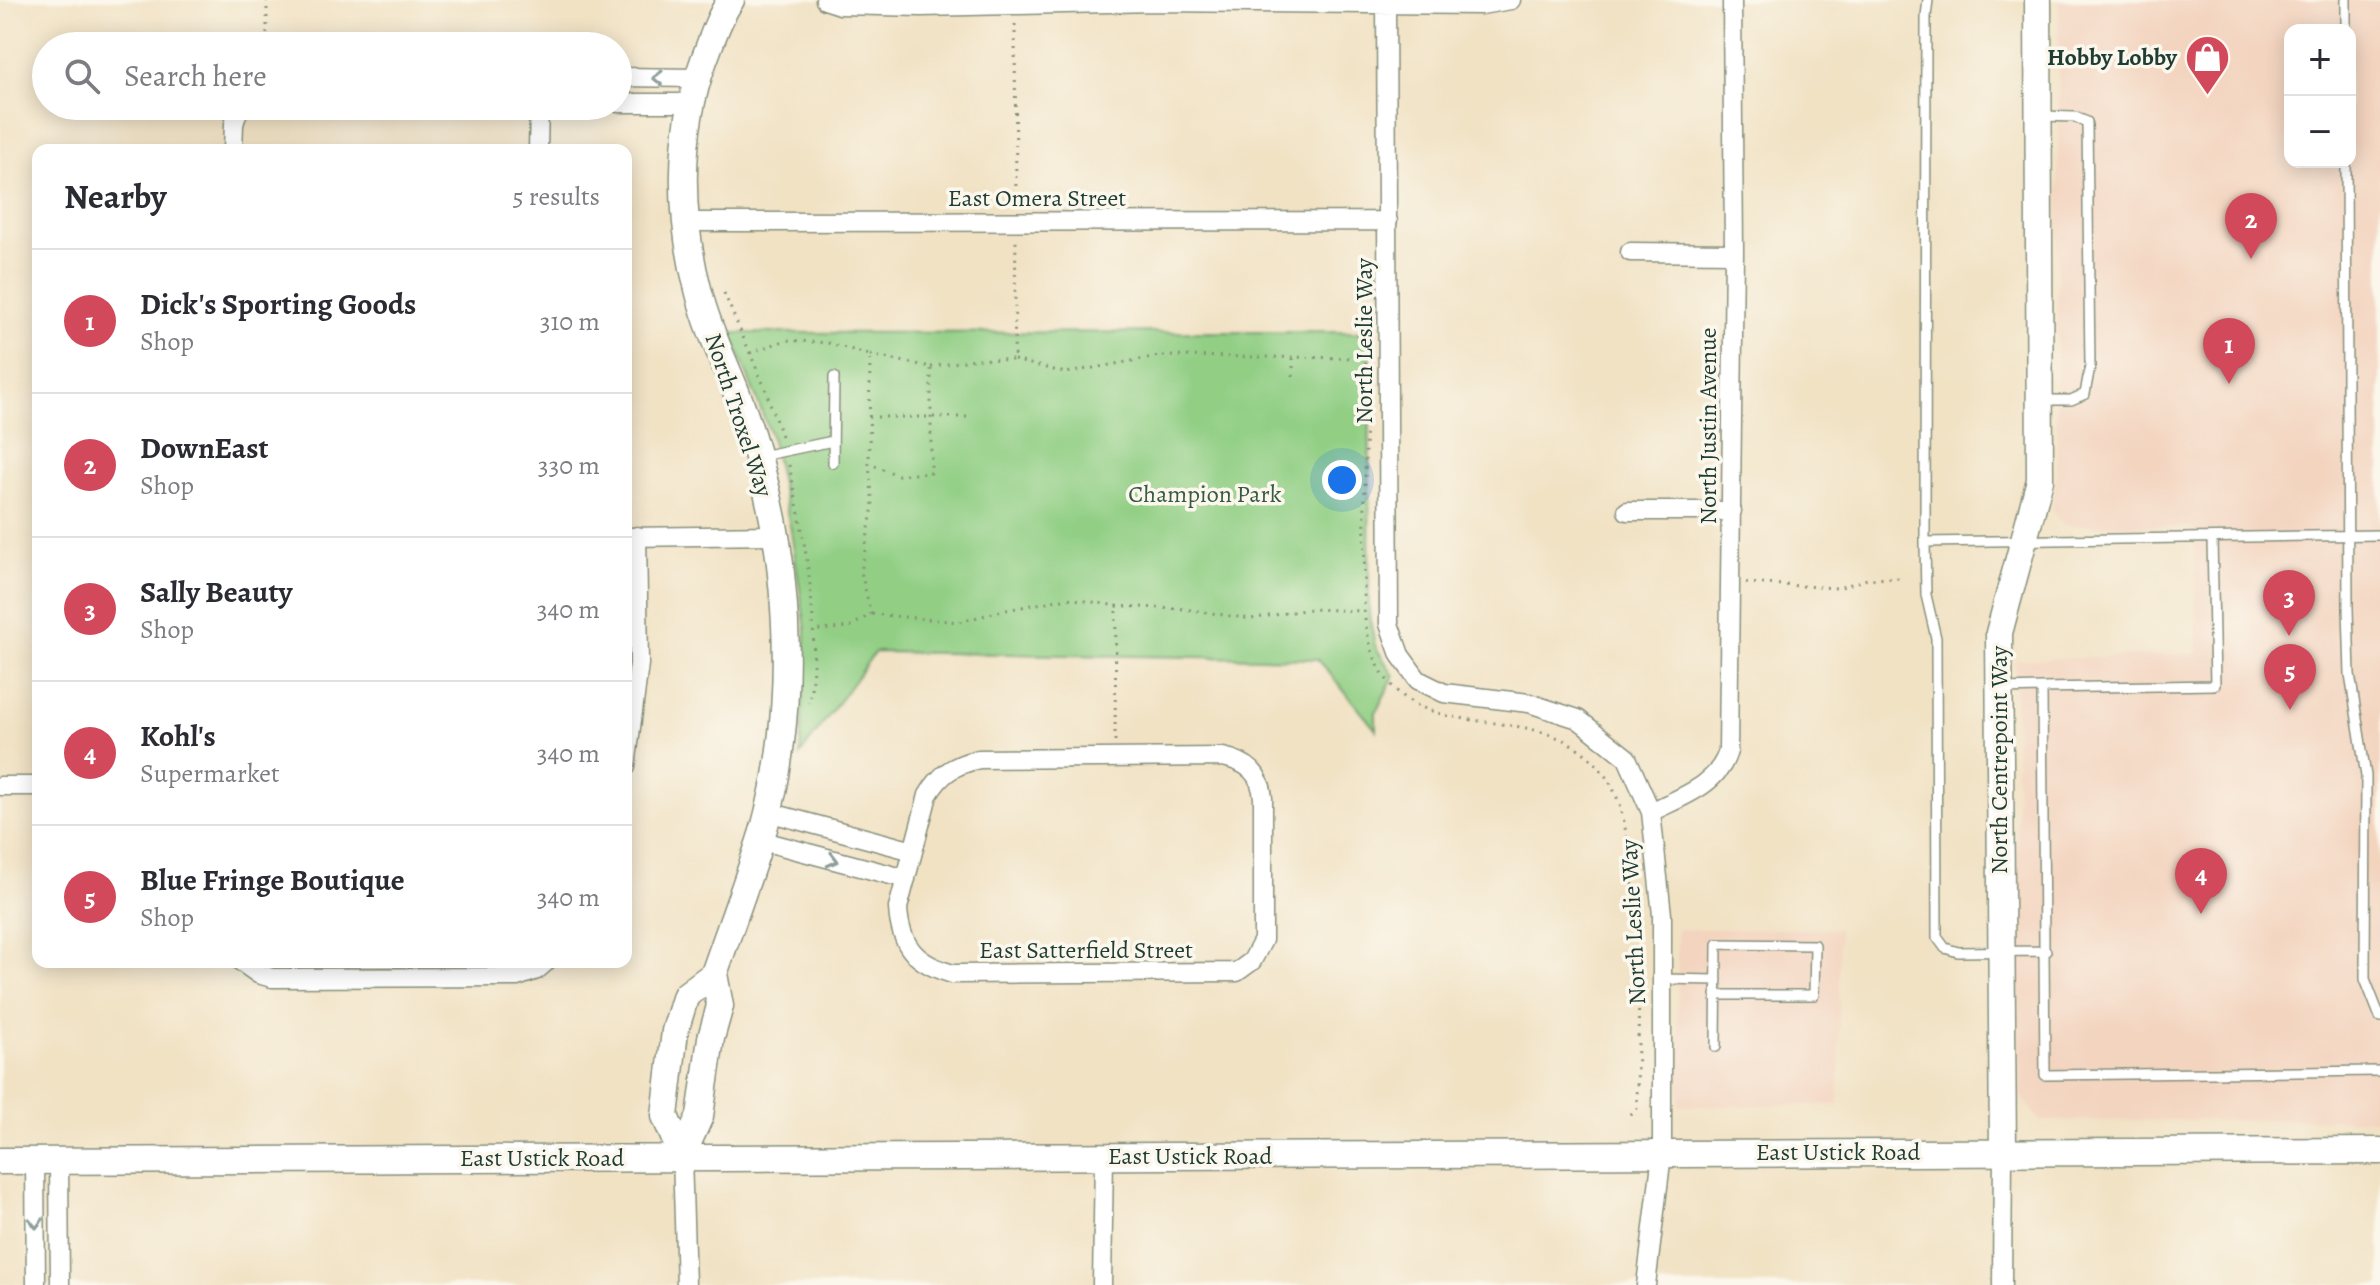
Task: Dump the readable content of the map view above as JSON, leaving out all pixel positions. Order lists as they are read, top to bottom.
{
  "streets": {
    "street": [
      "East Omera Street",
      "North Leslie Way",
      "North Troxel Way",
      "North Justin Avenue",
      "North Centrepoint Way",
      "East Satterfield Street",
      "East Ustick Road"
    ]
  },
  "crossings": [
    ["East Omera Street", "North Leslie Way"],
    ["East Omera Street", "North Troxel Way"],
    ["North Leslie Way", "North Justin Avenue"],
    ["North Leslie Way", "East Ustick Road"],
    ["North Troxel Way", "East Ustick Road"],
    ["North Centrepoint Way", "East Ustick Road"]
  ],
  "parks": ["Champion Park"],
  "places": {
    "shop": ["Hobby Lobby"]
  },
  "page": {
    "map_buttons": ["+", "−"],
    "search": "Search here",
    "heading": ["Nearby", "5 results"],
    "pins": [
      "2",
      "1",
      "3",
      "5",
      "4"
    ],
    "list": [
      {
        "mark": "1",
        "name": "Dick's Sporting Goods",
        "note": "Shop",
        "value": "310 m"
      },
      {
        "mark": "2",
        "name": "DownEast",
        "note": "Shop",
        "value": "330 m"
      },
      {
        "mark": "3",
        "name": "Sally Beauty",
        "note": "Shop",
        "value": "340 m"
      },
      {
        "mark": "4",
        "name": "Kohl's",
        "note": "Supermarket",
        "value": "340 m"
      },
      {
        "mark": "5",
        "name": "Blue Fringe Boutique",
        "note": "Shop",
        "value": "340 m"
      }
    ]
  }
}
